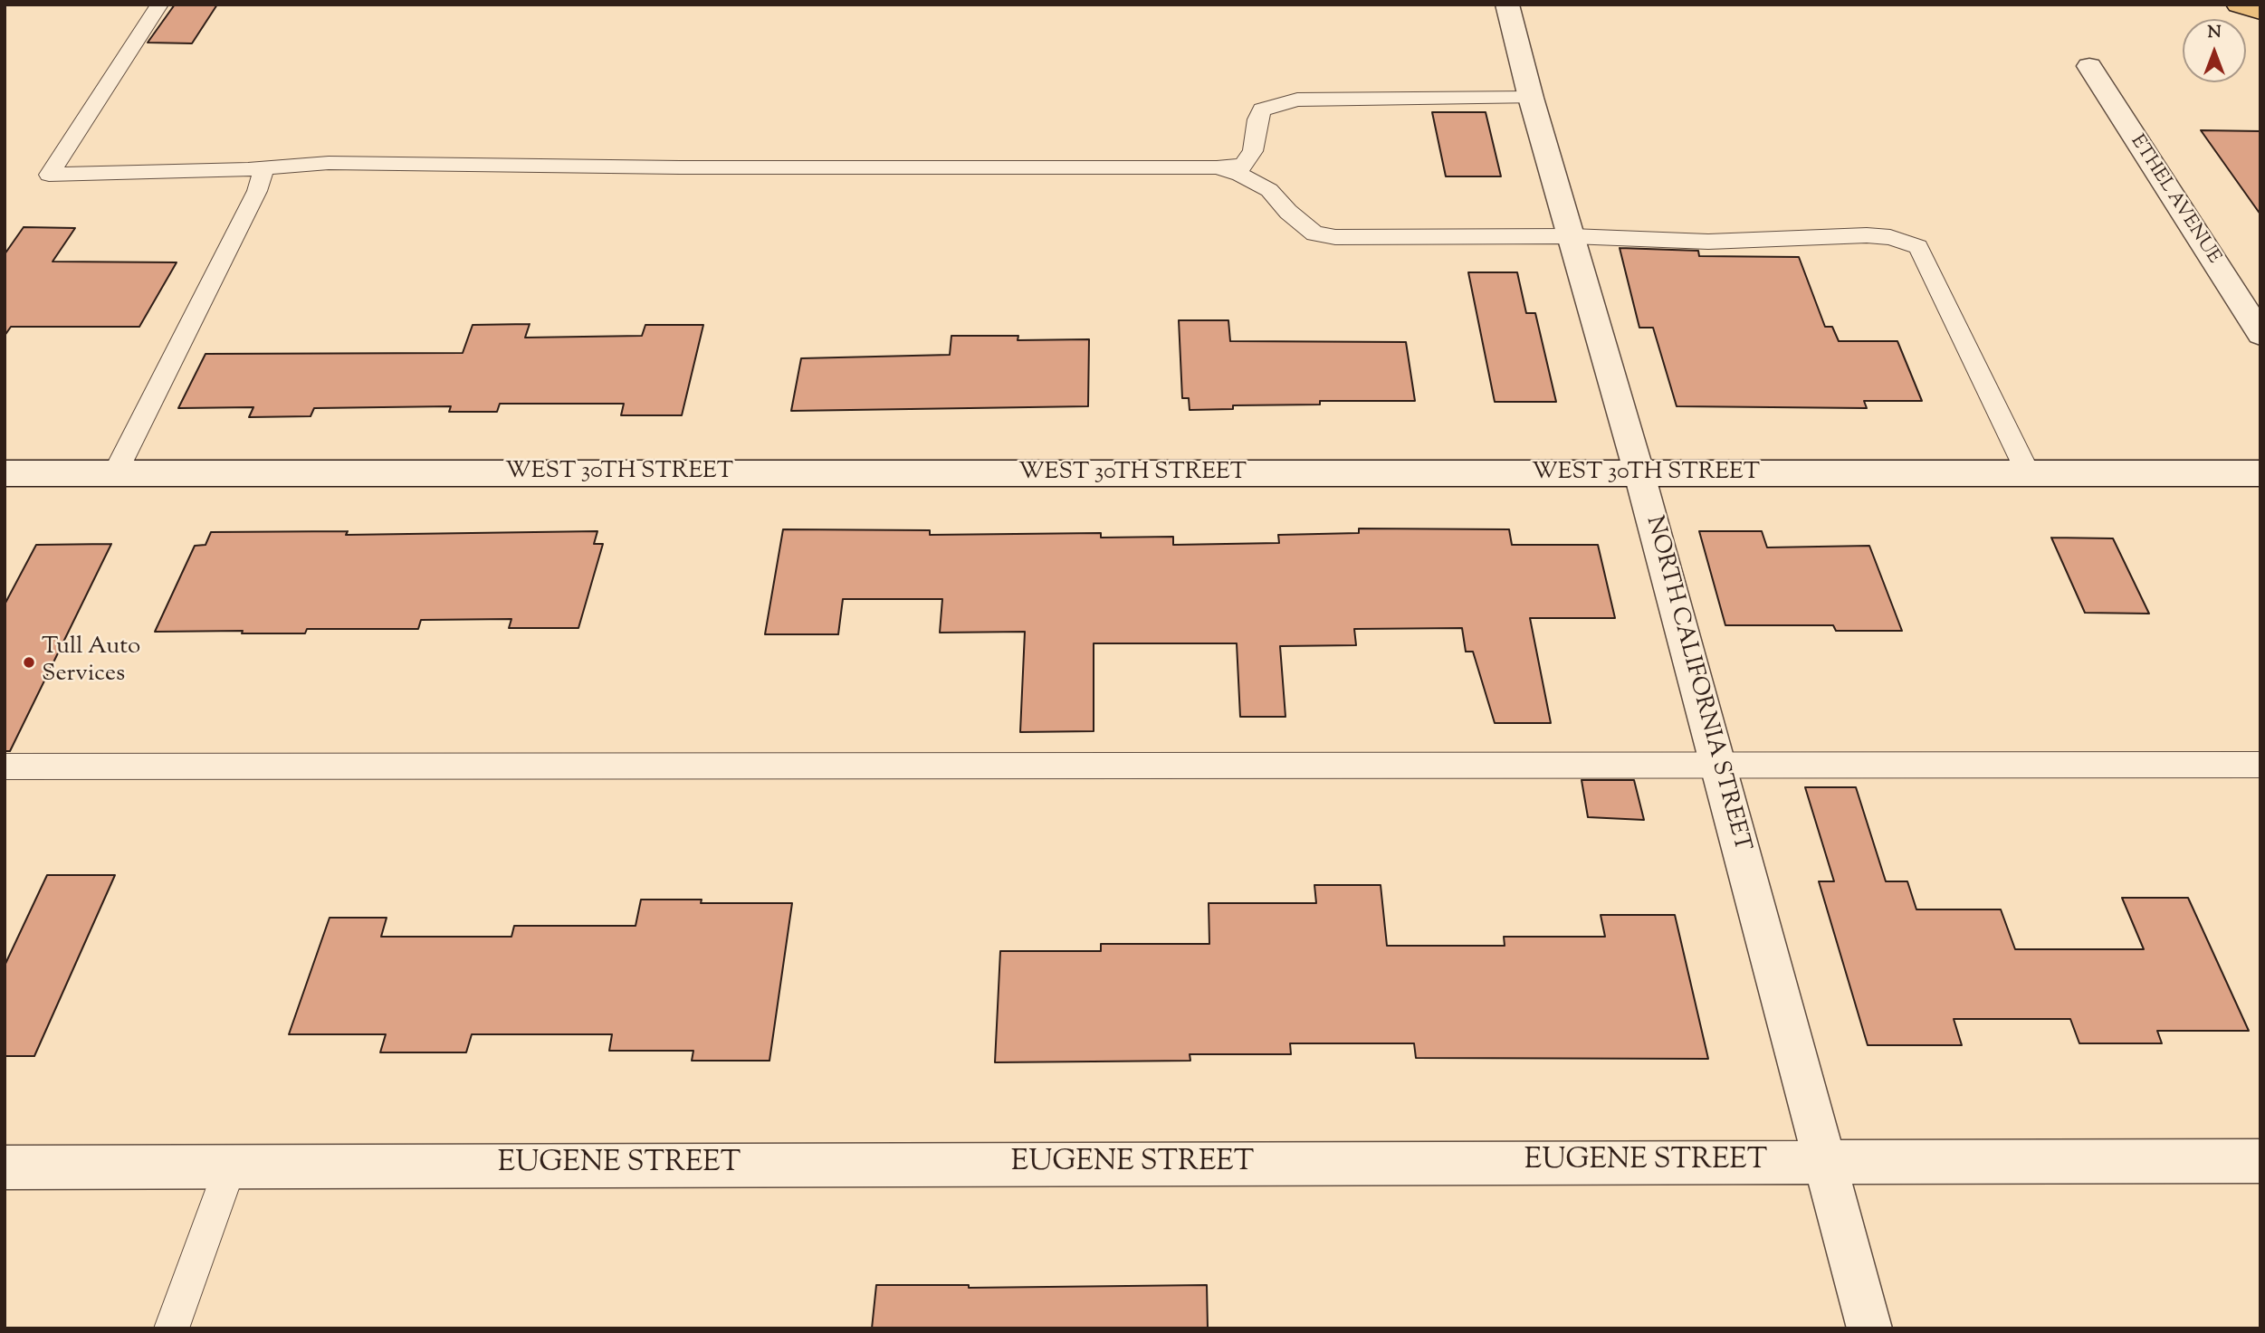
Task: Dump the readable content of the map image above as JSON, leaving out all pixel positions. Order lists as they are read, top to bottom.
{
  "streets": {
    "street": [
      "ETHEL AVENUE",
      "WEST 30TH STREET",
      "NORTH CALIFORNIA STREET",
      "EUGENE STREET"
    ]
  },
  "crossings": [
    ["WEST 30TH STREET", "NORTH CALIFORNIA STREET"],
    ["NORTH CALIFORNIA STREET", "EUGENE STREET"]
  ],
  "places": ["Tull Auto Services"],
  "north": "top"
}
